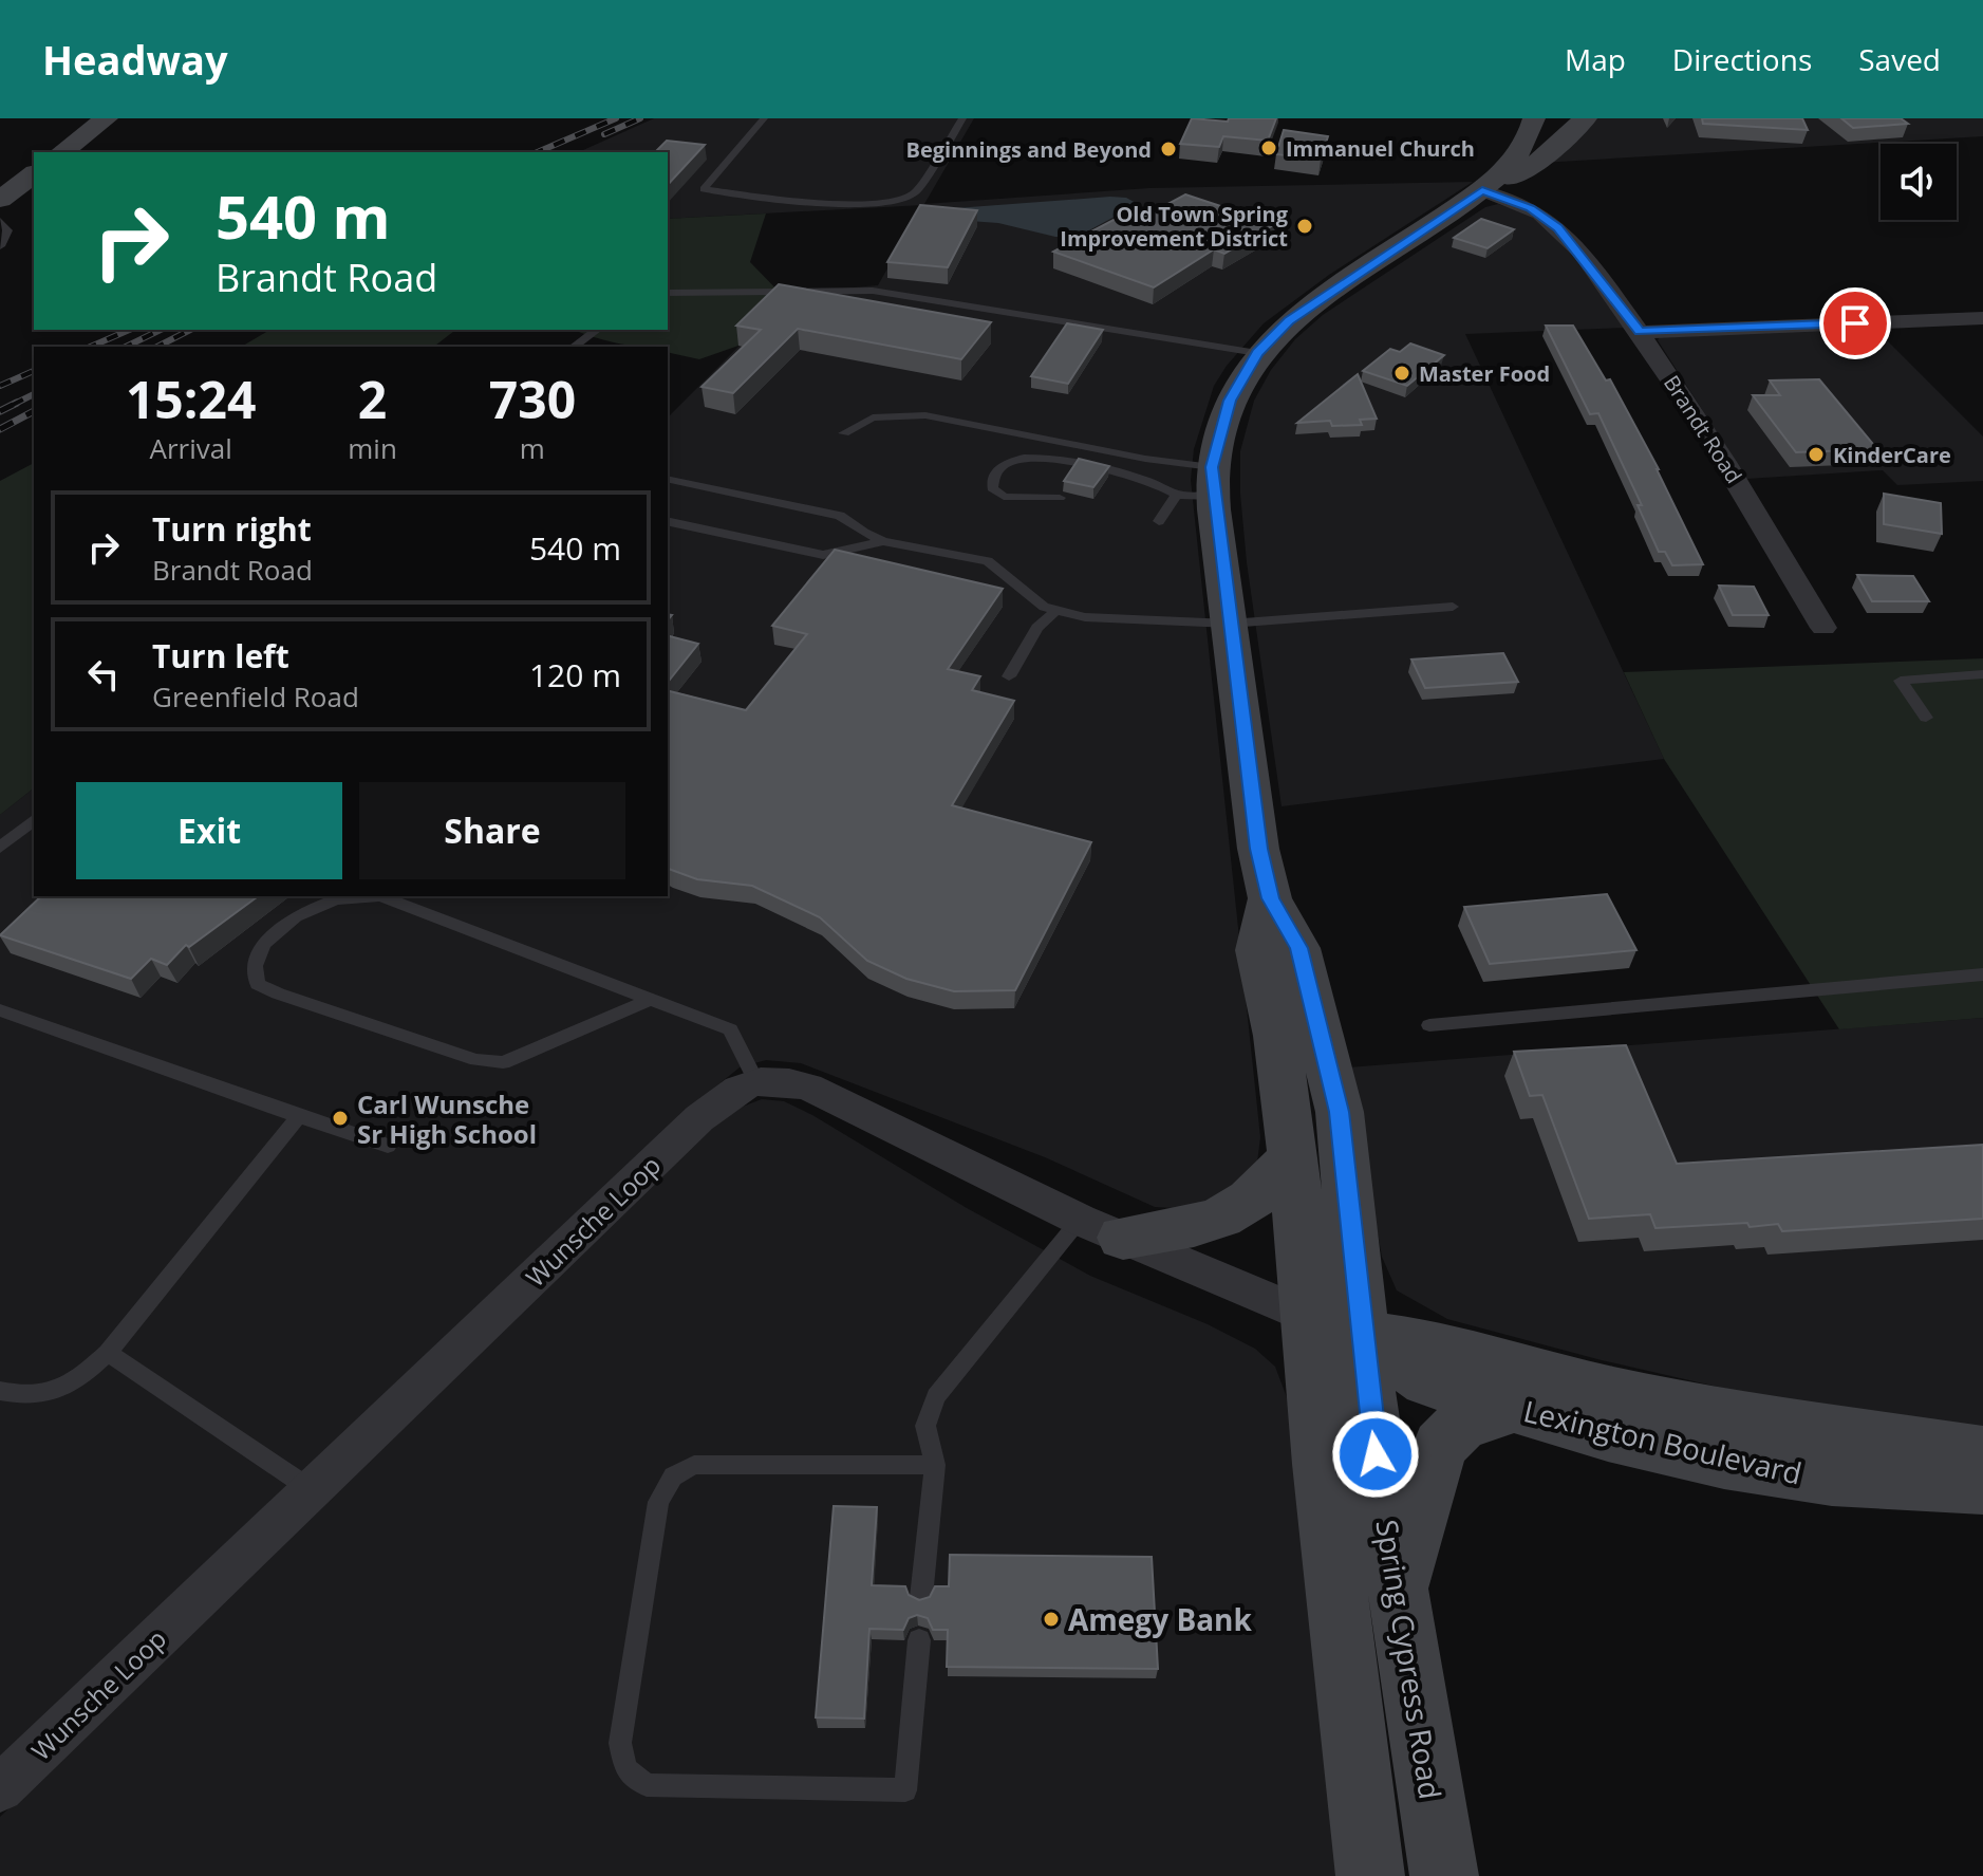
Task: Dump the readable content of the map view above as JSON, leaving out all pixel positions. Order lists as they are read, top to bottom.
{
  "streets": {
    "main road": ["Lexington Boulevard", "Spring Cypress Road"],
    "street": ["Brandt Road", "Wunsche Loop"]
  },
  "crossings": [
    ["Brandt Road", "Spring Cypress Road"],
    ["Lexington Boulevard", "Spring Cypress Road"]
  ],
  "places": [
    "Immanuel Church",
    "Beginnings and Beyond",
    "Old Town Spring Improvement District",
    "Master Food",
    "KinderCare",
    "Carl Wunsche Sr High School",
    "Amegy Bank"
  ],
  "page": {
    "header": "Headway",
    "nav": ["Map", "Directions", "Saved"],
    "turn": ["540 m", "Brandt Road"],
    "eta": [
      "15:24",
      "Arrival",
      "2",
      "min",
      "730",
      "m"
    ],
    "list": [
      {
        "name": "Turn right",
        "note": "Brandt Road",
        "value": "540 m"
      },
      {
        "name": "Turn left",
        "note": "Greenfield Road",
        "value": "120 m"
      }
    ],
    "buttons": ["Exit", "Share"]
  }
}
